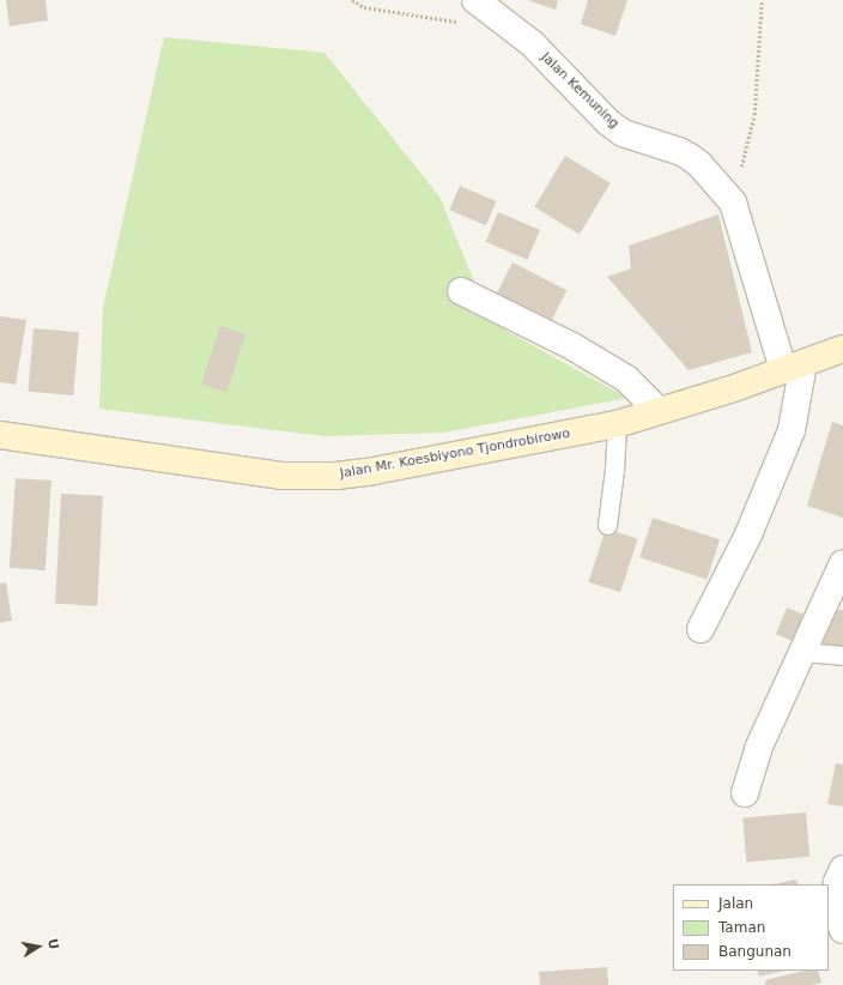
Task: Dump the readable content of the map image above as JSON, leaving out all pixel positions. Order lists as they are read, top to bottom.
{
  "streets": {
    "main road": ["Jalan Mr. Koesbiyono Tjondrobirowo"],
    "street": ["Jalan Kemuning"]
  },
  "crossings": [
    ["Jalan Kemuning", "Jalan Mr. Koesbiyono Tjondrobirowo"]
  ],
  "legend": ["Jalan", "Taman", "Bangunan"],
  "north": "right"
}
